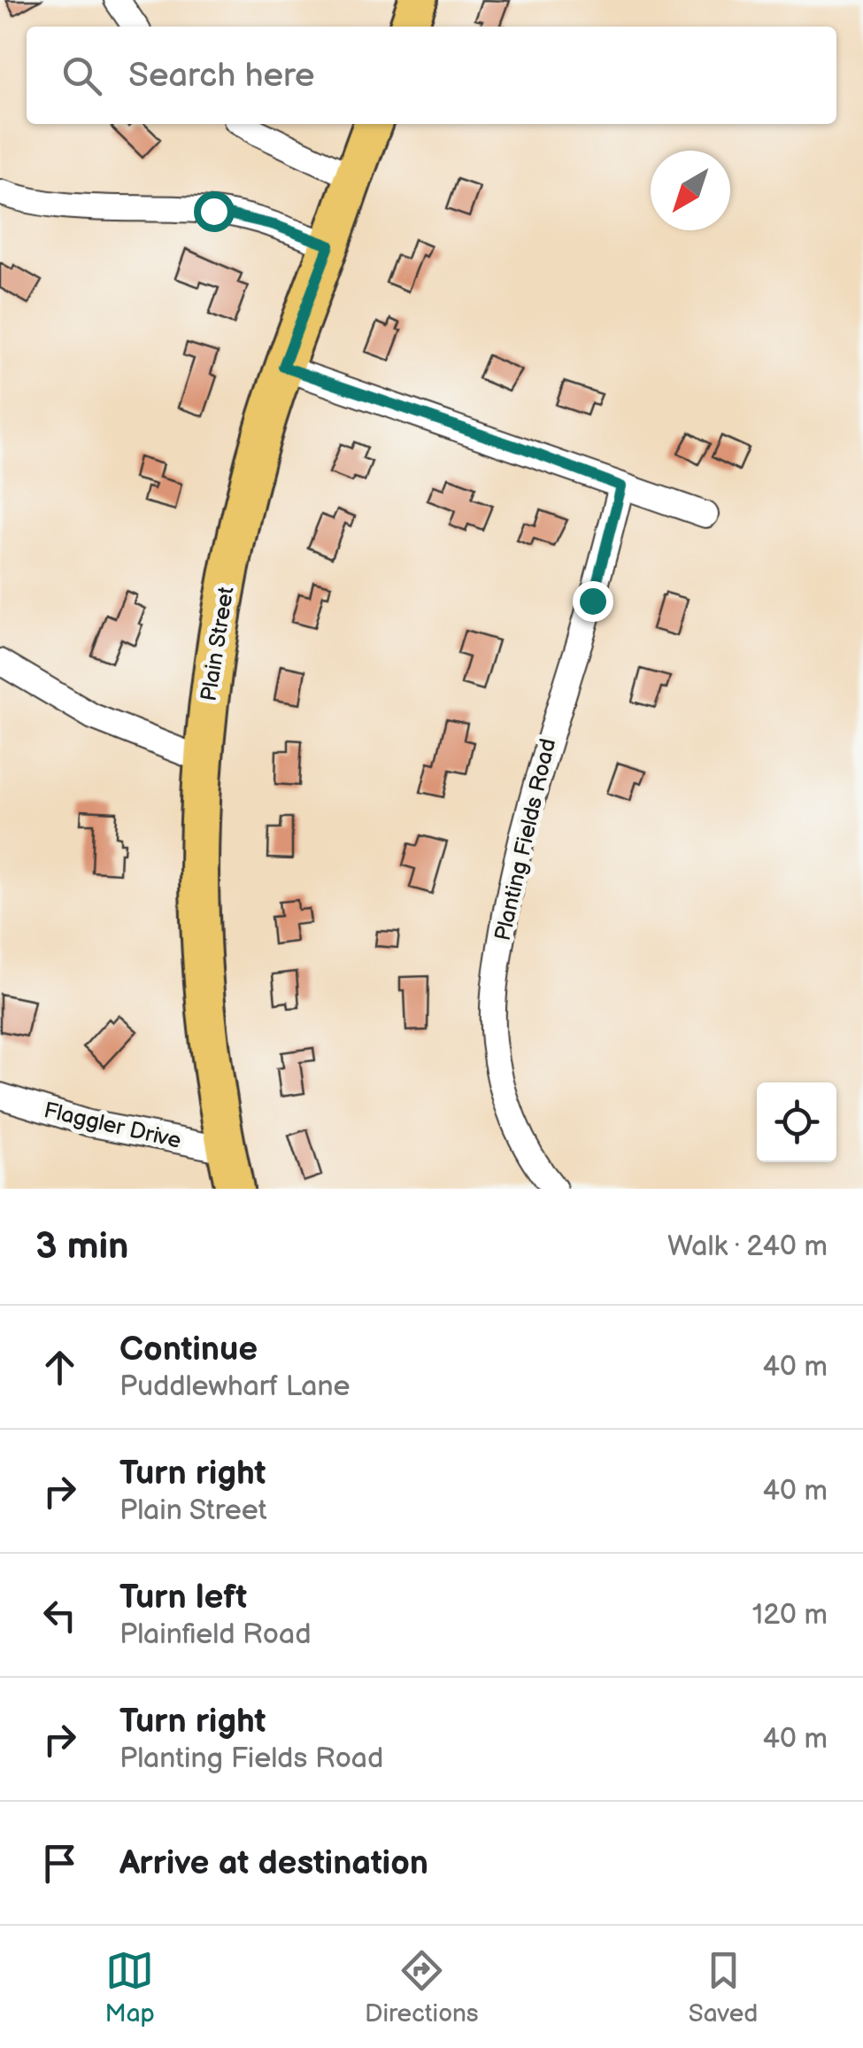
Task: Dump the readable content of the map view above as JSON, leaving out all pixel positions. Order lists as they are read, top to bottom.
{
  "streets": {
    "main road": ["Plain Street"],
    "street": ["Planting Fields Road", "Flaggler Drive"]
  },
  "crossings": [
    ["Plain Street", "Flaggler Drive"]
  ],
  "north": "bottom left",
  "page": {
    "search": "Search here",
    "heading": ["3 min", "Walk · 240 m"],
    "list": [
      ["Continue", "Puddlewharf Lane", "40 m"],
      ["Turn right", "Plain Street", "40 m"],
      ["Turn left", "Plainfield Road", "120 m"],
      ["Turn right", "Planting Fields Road", "40 m"],
      "Arrive at destination"
    ],
    "nav": ["Map", "Directions", "Saved"]
  }
}
